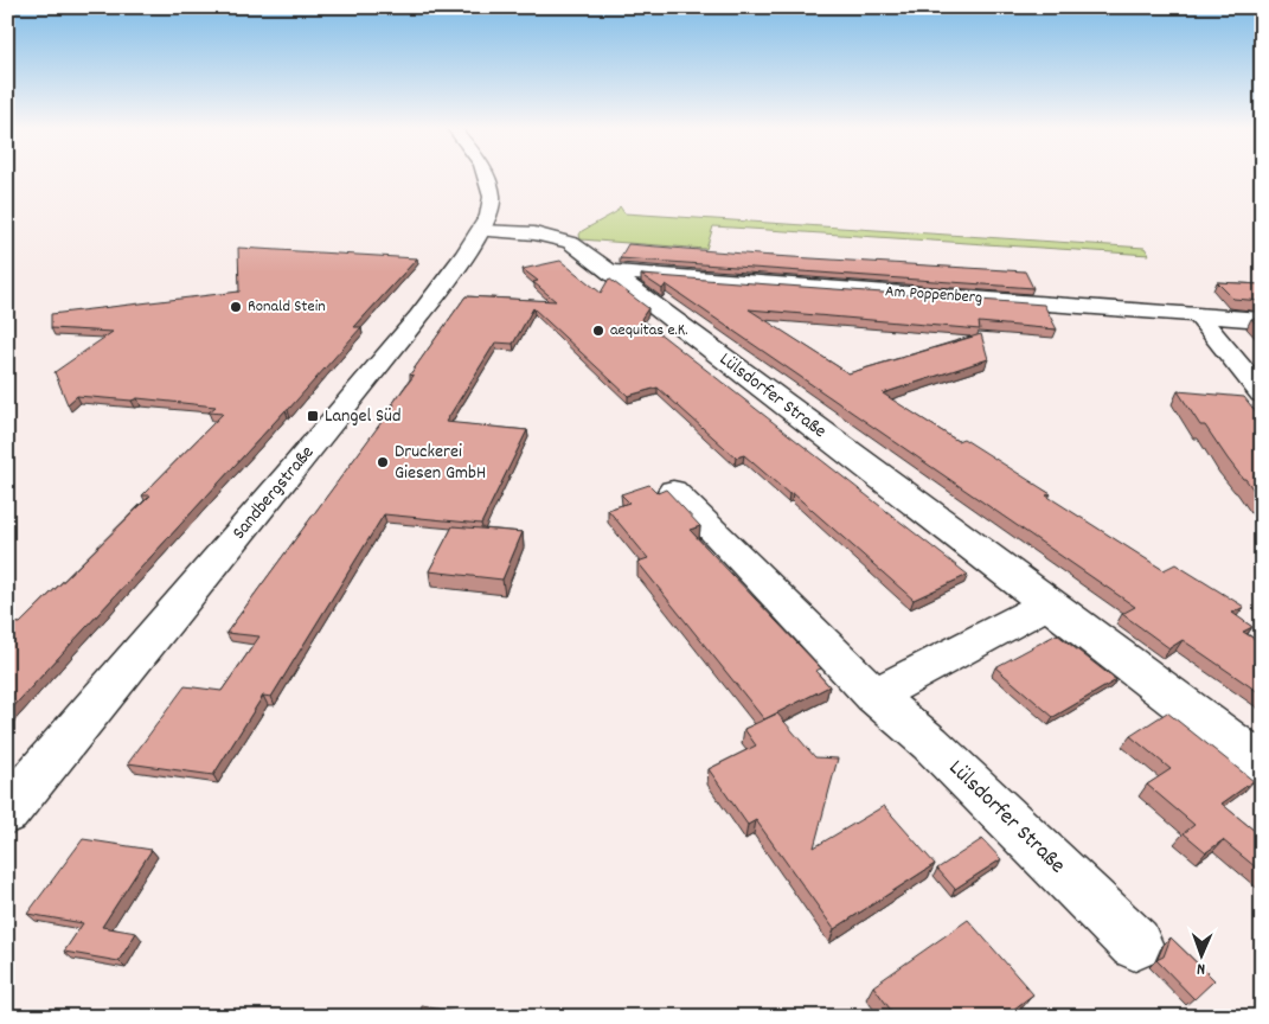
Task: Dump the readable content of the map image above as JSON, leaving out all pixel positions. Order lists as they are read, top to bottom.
{
  "streets": {
    "street": ["Am Poppenberg", "Lülsdorfer Straße", "Sandbergstraße"]
  },
  "crossings": [
    ["Am Poppenberg", "Lülsdorfer Straße"],
    ["Lülsdorfer Straße", "Sandbergstraße"]
  ],
  "places": {
    "other": ["Ronald Stein", "aequitas e.K.", "Druckerei Giesen GmbH"],
    "transit": ["Langel Süd"]
  },
  "north": "bottom"
}
